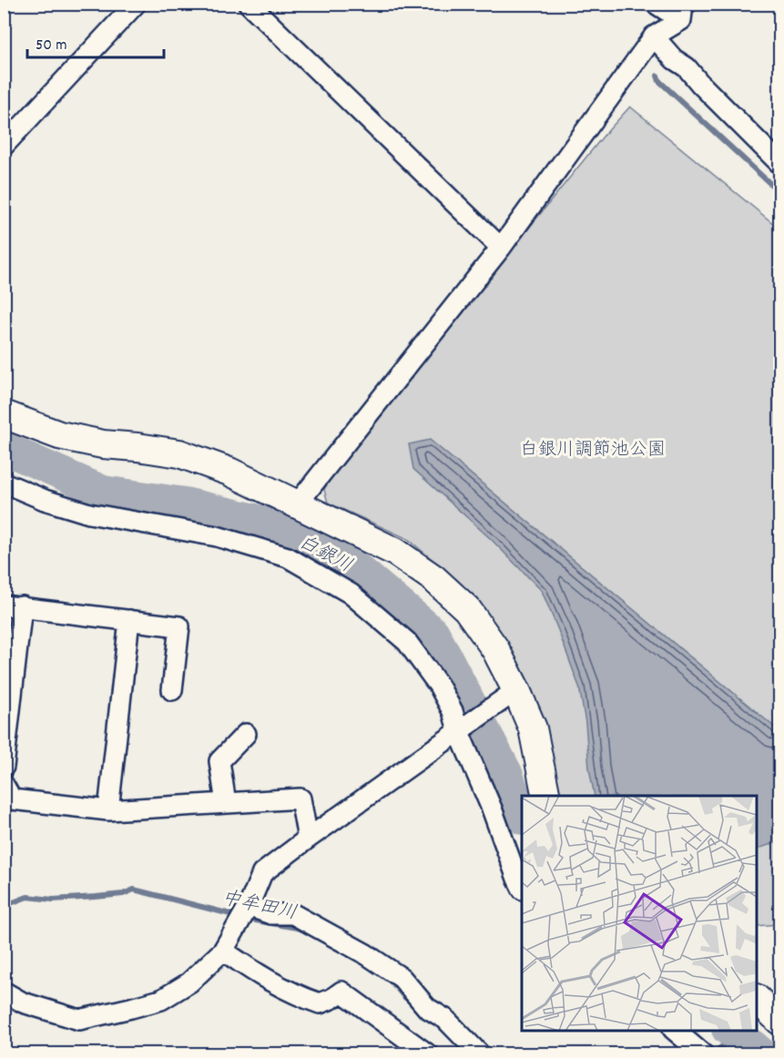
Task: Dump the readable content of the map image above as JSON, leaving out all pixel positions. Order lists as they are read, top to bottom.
{
  "water": ["白銀川", "中牟田川"],
  "parks": ["白銀川調節池公園"],
  "scale_bar": "50 m"
}
